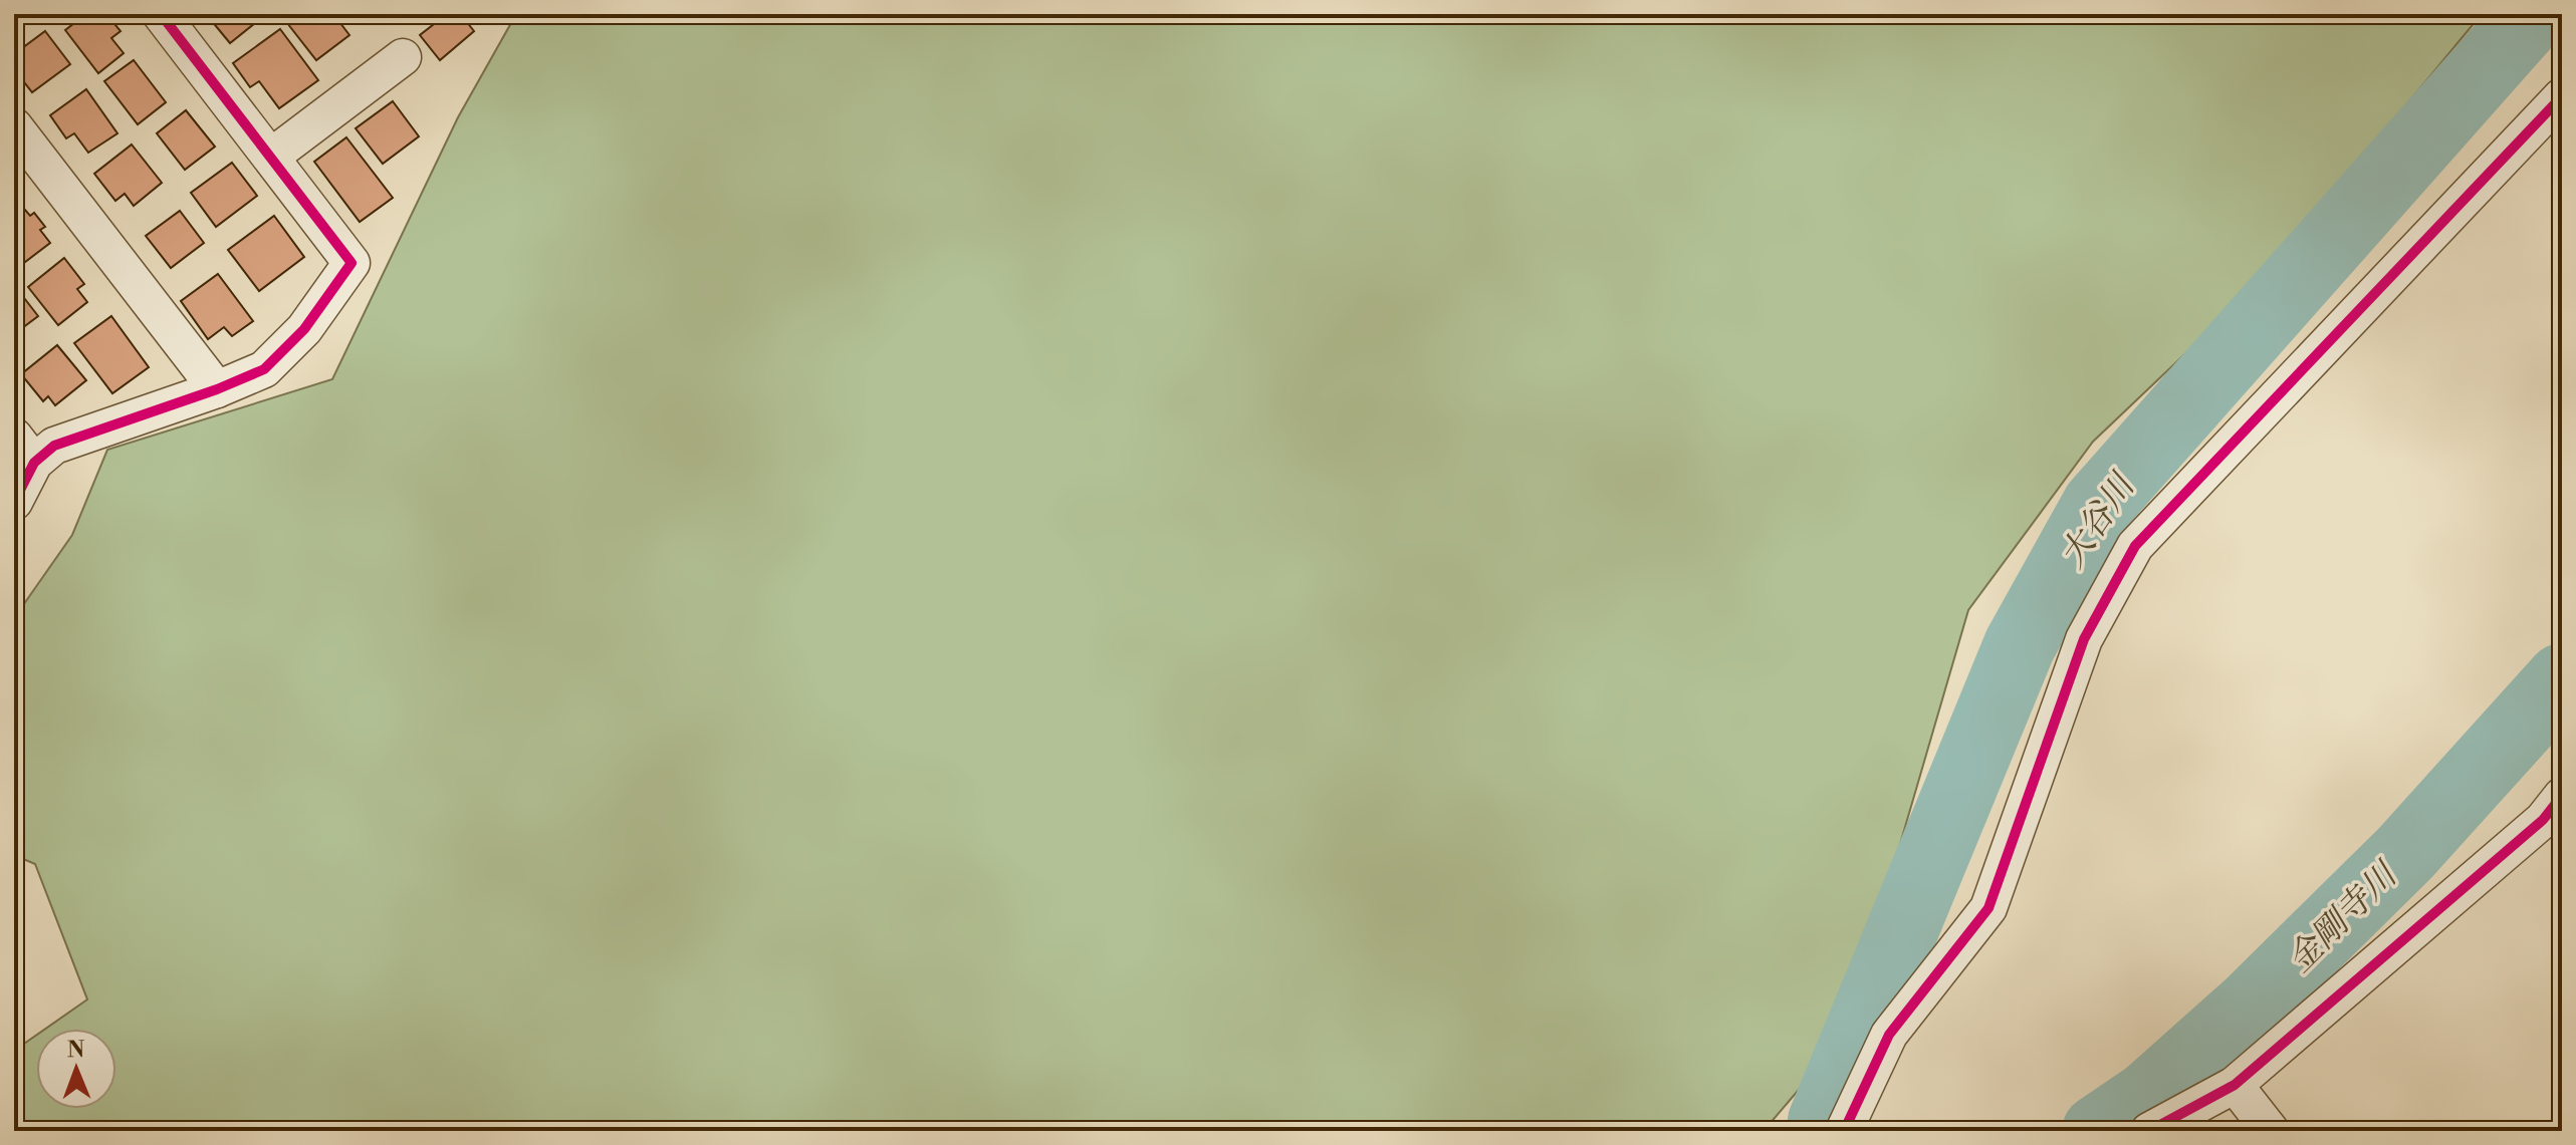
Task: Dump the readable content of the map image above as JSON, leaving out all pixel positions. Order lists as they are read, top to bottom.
{
  "water": ["大谷川", "金剛寺川"],
  "north": "top"
}
